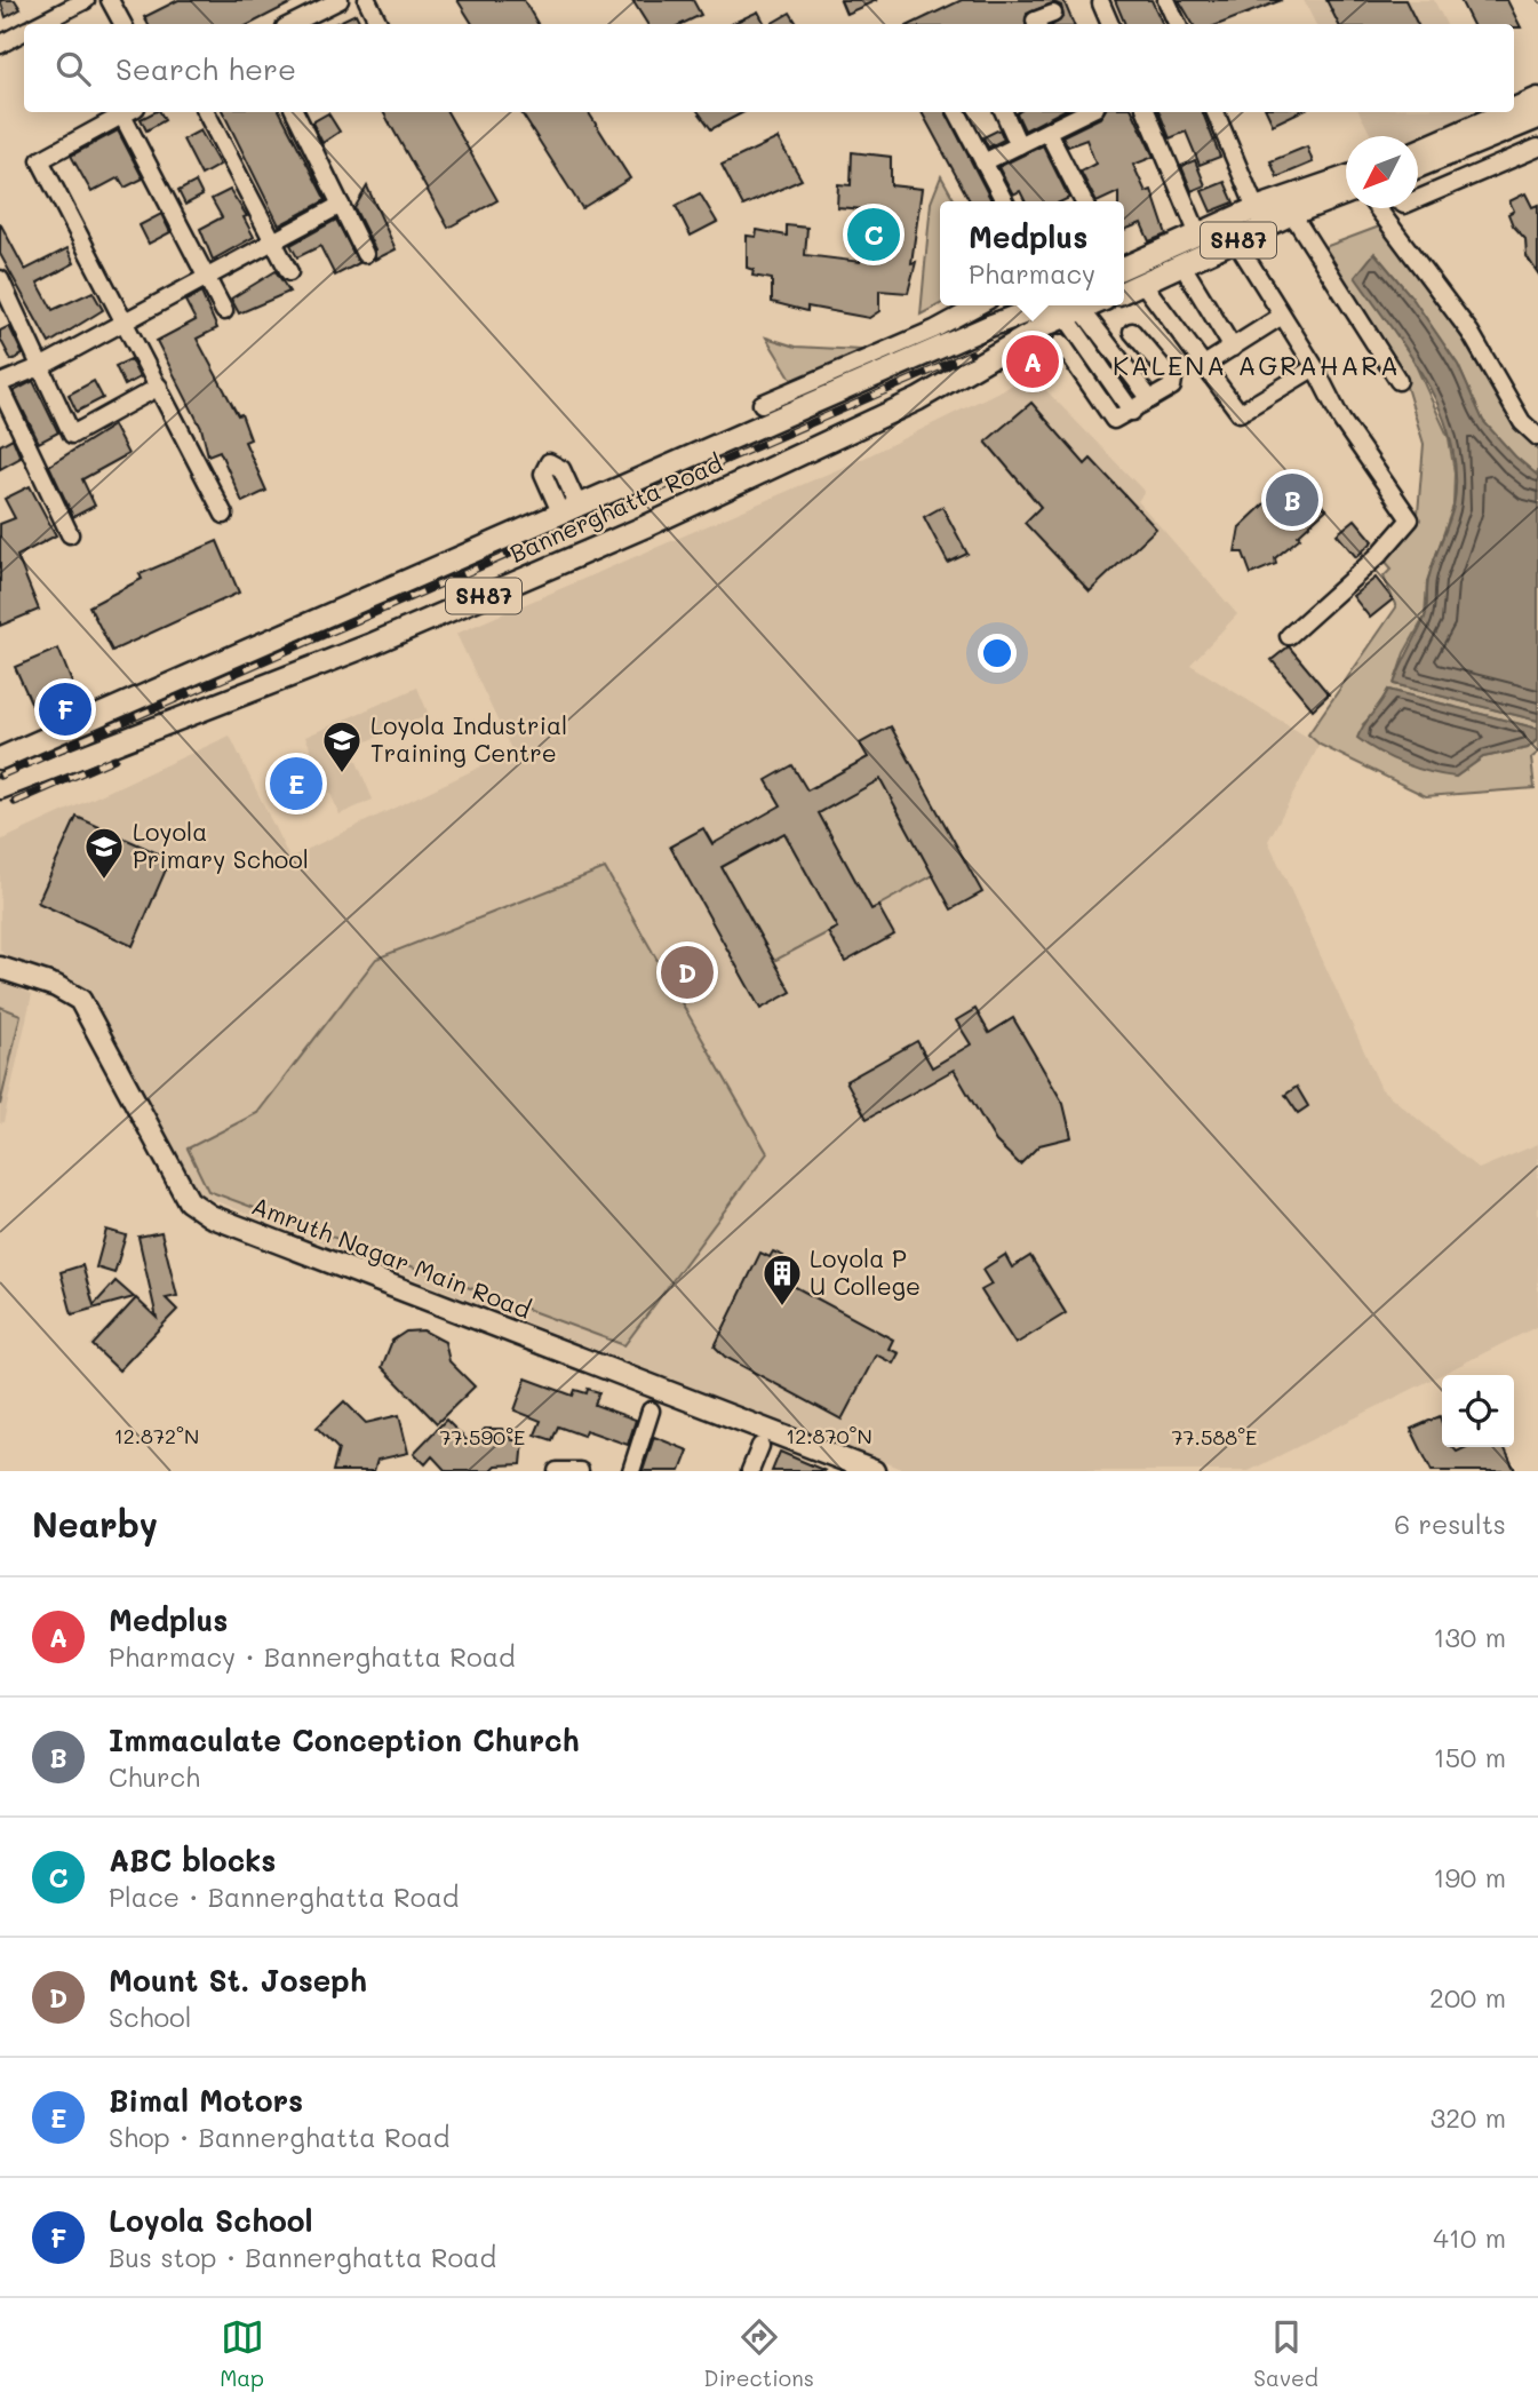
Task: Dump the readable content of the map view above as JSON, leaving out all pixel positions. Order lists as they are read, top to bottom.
{
  "streets": {
    "main road": ["SH87", "Bannerghatta Road", "Amruth Nagar Main Road"]
  },
  "districts": ["KALENA AGRAHARA"],
  "places": {
    "school or university": ["Loyola Industrial Training Centre", "Loyola Primary School"],
    "building": ["Loyola P U College"]
  },
  "north": "bottom left",
  "page": {
    "search": "Search here",
    "popup": ["Medplus", "Pharmacy"],
    "pins": [
      "C",
      "A",
      "B",
      "F",
      "E",
      "D"
    ],
    "heading": ["Nearby", "6 results"],
    "list": [
      {
        "mark": "A",
        "name": "Medplus",
        "note": "Pharmacy · Bannerghatta Road",
        "value": "130 m"
      },
      {
        "mark": "B",
        "name": "Immaculate Conception Church",
        "note": "Church",
        "value": "150 m"
      },
      {
        "mark": "C",
        "name": "ABC blocks",
        "note": "Place · Bannerghatta Road",
        "value": "190 m"
      },
      {
        "mark": "D",
        "name": "Mount St. Joseph",
        "note": "School",
        "value": "200 m"
      },
      {
        "mark": "E",
        "name": "Bimal Motors",
        "note": "Shop · Bannerghatta Road",
        "value": "320 m"
      },
      {
        "mark": "F",
        "name": "Loyola School",
        "note": "Bus stop · Bannerghatta Road",
        "value": "410 m"
      }
    ],
    "nav": ["Map", "Directions", "Saved"]
  },
  "coordinates": [
    "12.872°N",
    "12.870°N",
    "77.590°E",
    "77.588°E"
  ]
}
